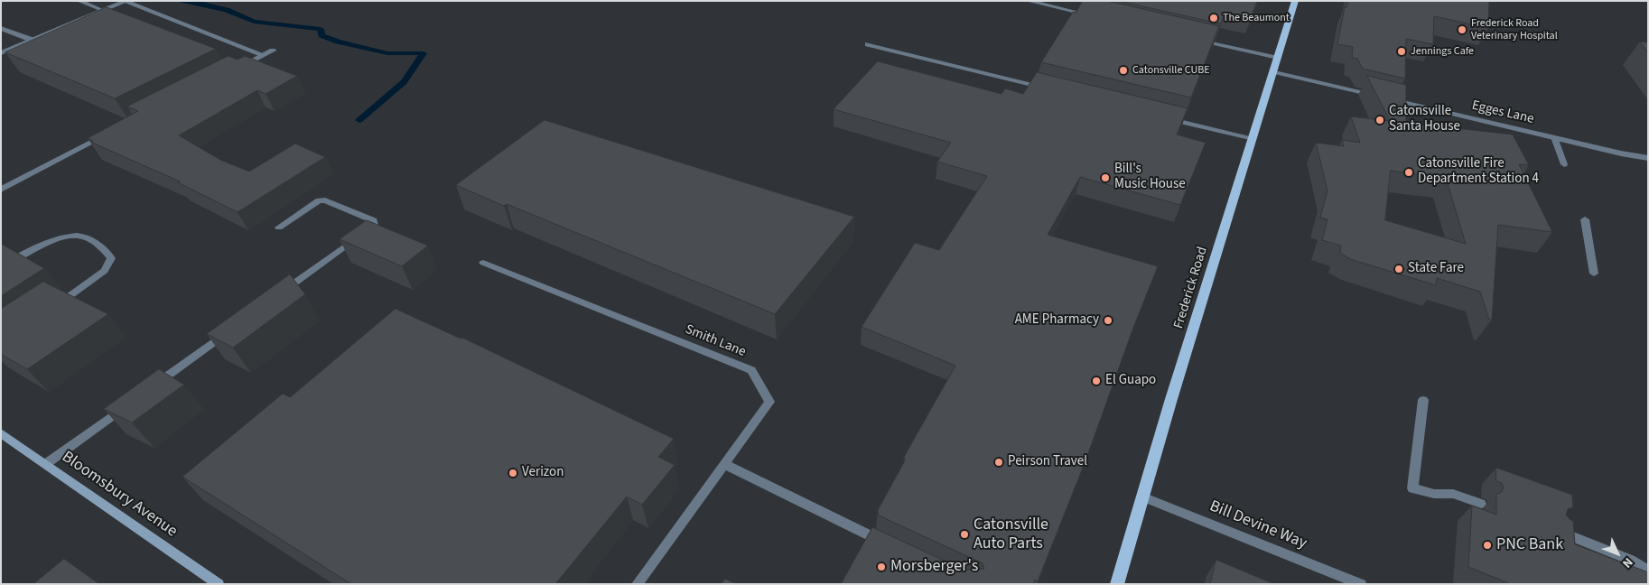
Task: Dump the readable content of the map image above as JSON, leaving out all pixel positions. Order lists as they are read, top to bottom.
{
  "streets": {
    "main road": ["Frederick Road", "Bloomsbury Avenue"],
    "street": ["Egges Lane", "Smith Lane", "Bill Devine Way"]
  },
  "crossings": [
    ["Frederick Road", "Bill Devine Way"]
  ],
  "places": [
    "The Beaumont",
    "Frederick Road Veterinary Hospital",
    "Jennings Cafe",
    "Catonsville CUBE",
    "Catonsville Santa House",
    "Catonsville Fire Department Station 4",
    "Bill's Music House",
    "State Fare",
    "AME Pharmacy",
    "El Guapo",
    "Peirson Travel",
    "Verizon",
    "Catonsville Auto Parts",
    "PNC Bank",
    "Morsberger's"
  ],
  "north": "bottom right"
}
